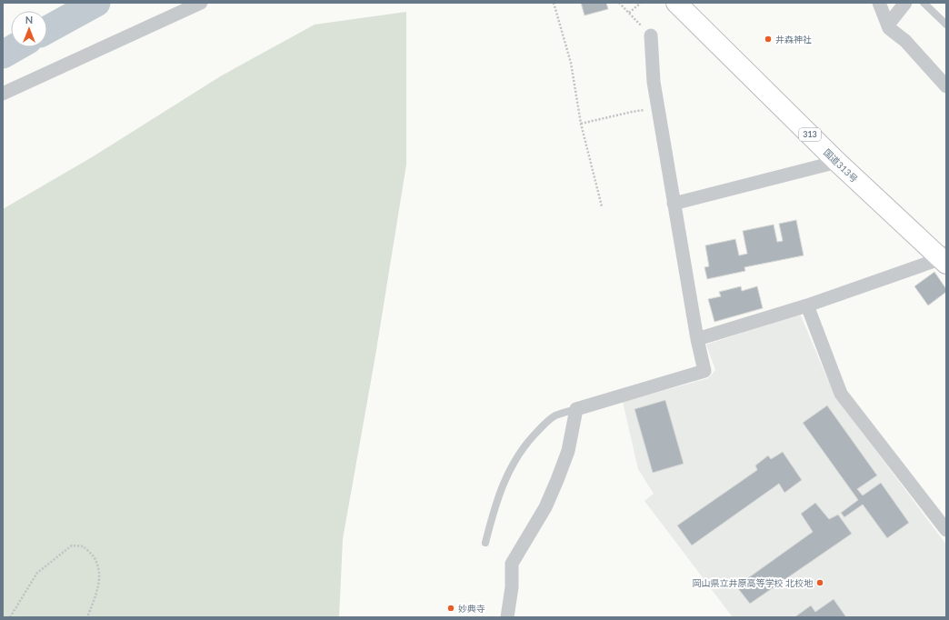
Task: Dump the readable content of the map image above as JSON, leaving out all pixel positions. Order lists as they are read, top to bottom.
{
  "streets": {
    "highway": ["313", "国道313号"]
  },
  "places": ["井森神社", "岡山県立井原高等学校 北校地", "妙典寺"],
  "north": "top"
}
